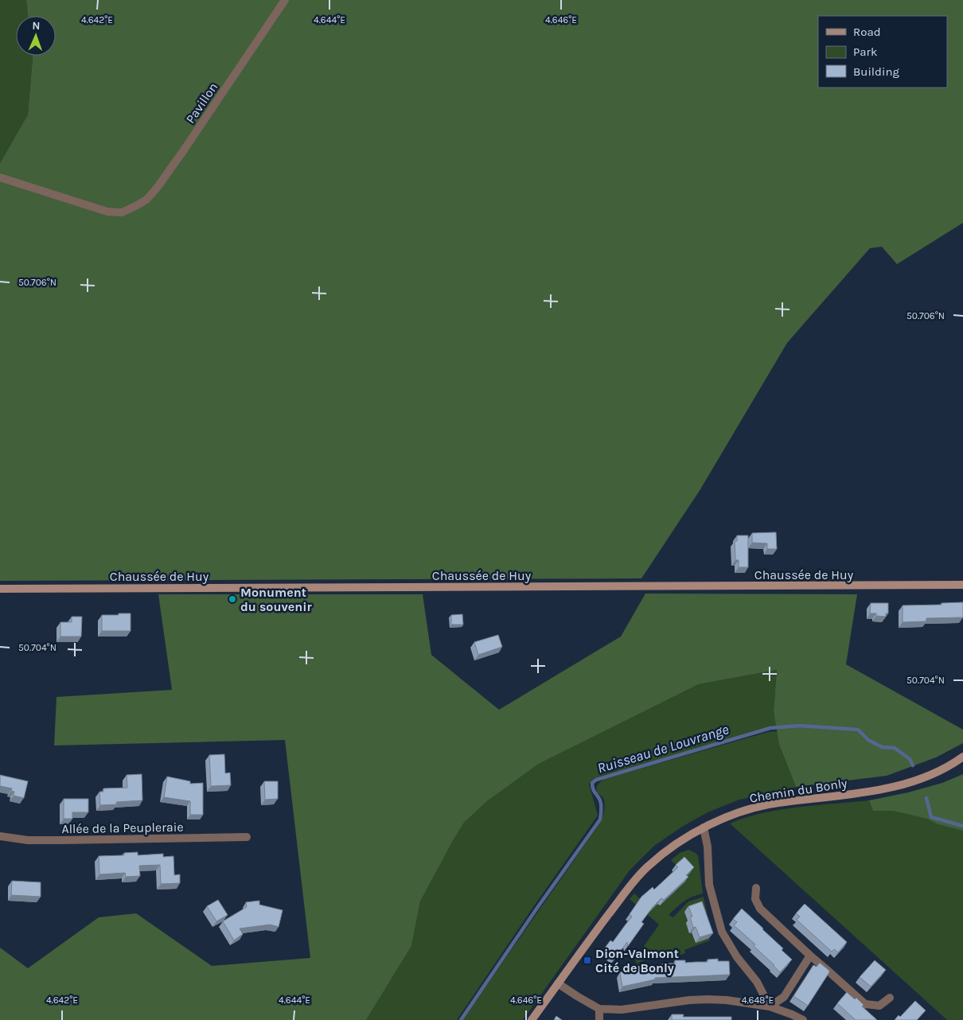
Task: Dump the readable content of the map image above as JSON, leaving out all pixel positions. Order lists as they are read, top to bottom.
{
  "streets": {
    "main road": ["Chaussée de Huy", "Chemin du Bonly"],
    "street": ["Pavillon", "Allée de la Peupleraie"]
  },
  "water": ["Ruisseau de Louvrange"],
  "places": {
    "other": ["Monument du souvenir"],
    "transit": ["Dion-Valmont Cité de Bonly"]
  },
  "legend": ["Road", "Park", "Building"],
  "north": "top",
  "coordinates": [
    "4.642°E",
    "4.644°E",
    "4.646°E",
    "50.706°N",
    "50.704°N",
    "4.648°E"
  ]
}
